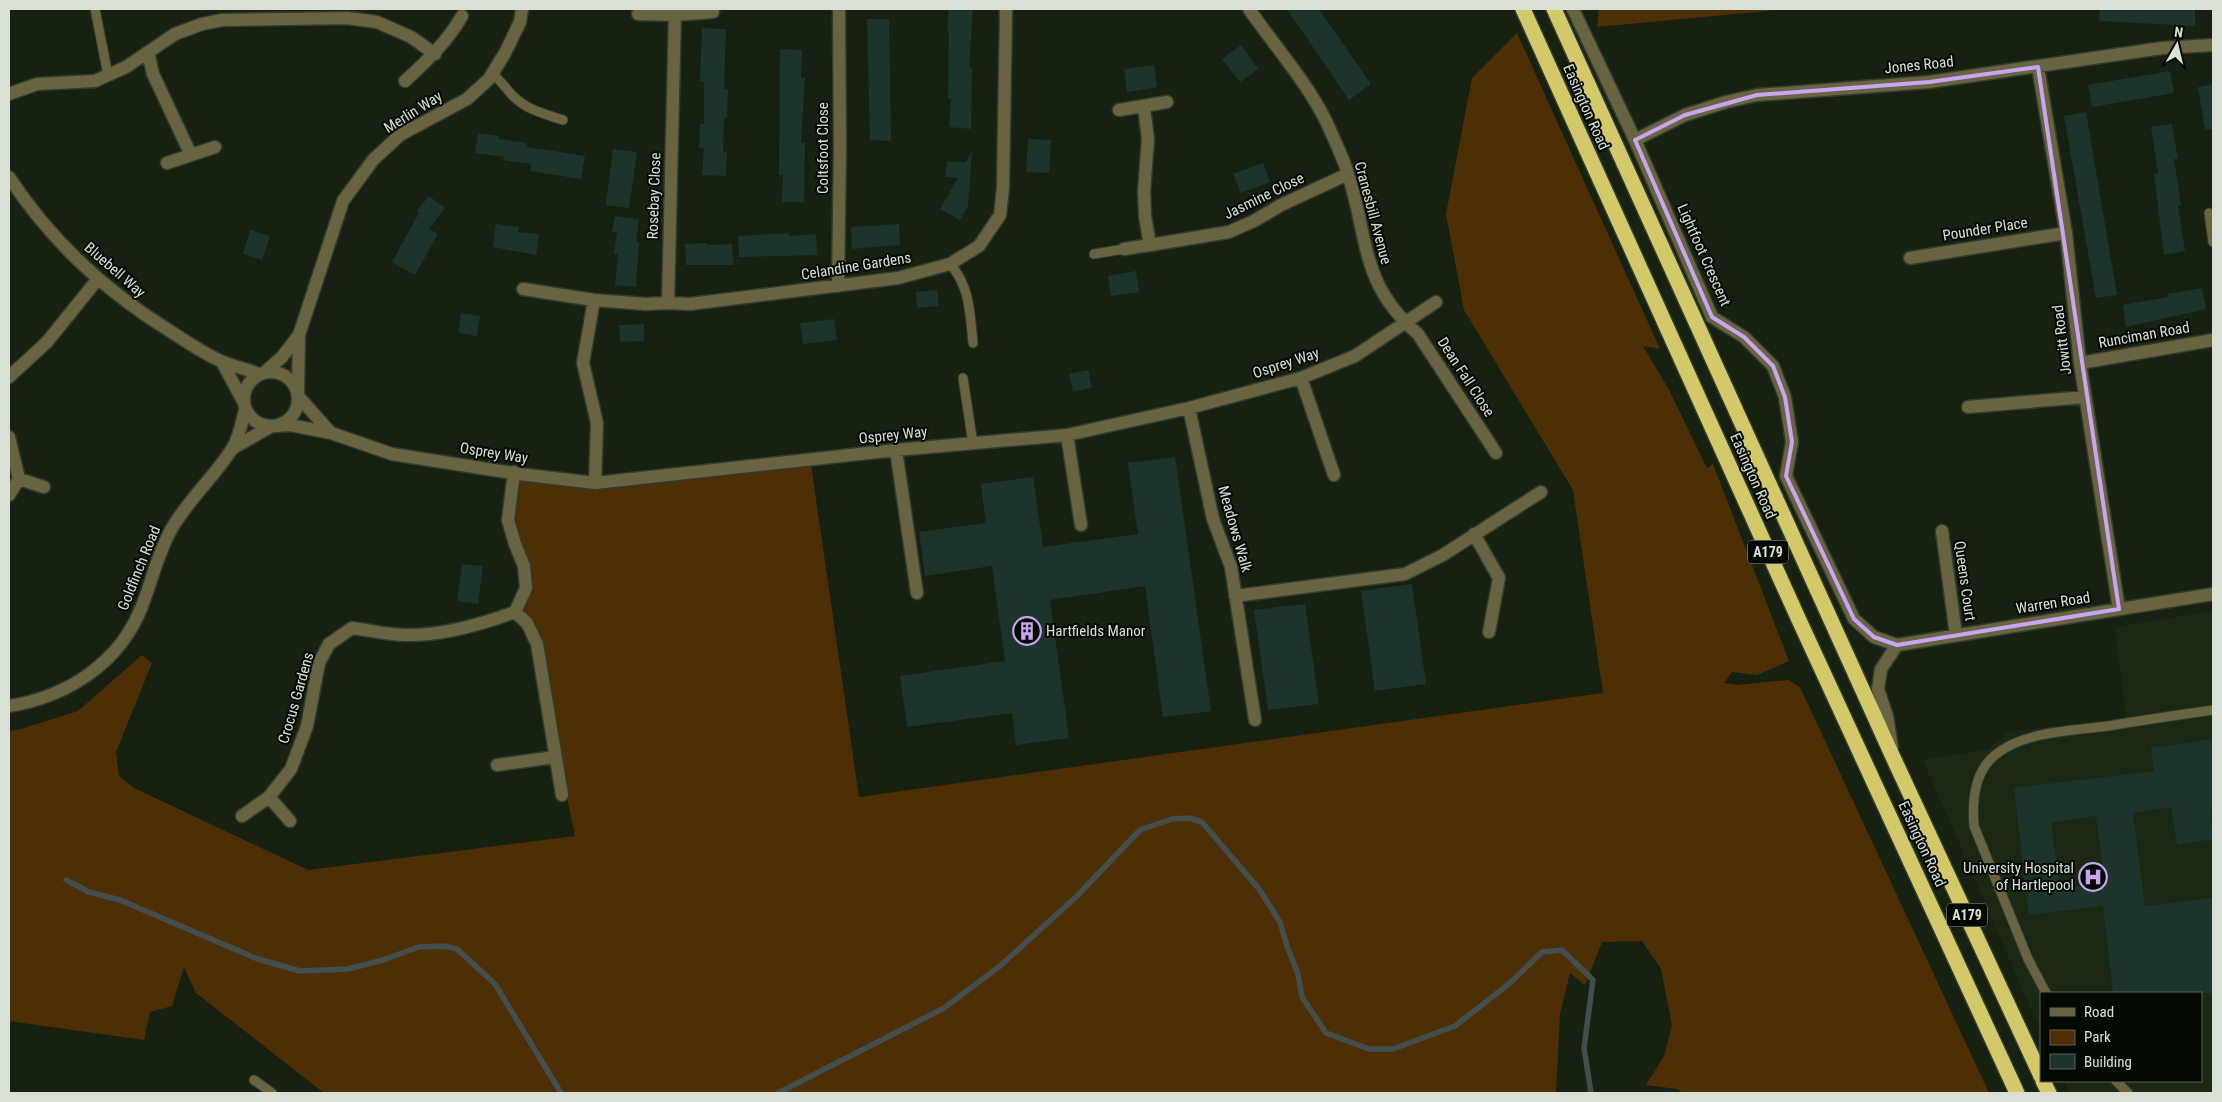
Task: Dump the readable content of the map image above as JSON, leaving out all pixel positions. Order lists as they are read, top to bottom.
{
  "streets": {
    "highway": ["Easington Road", "A179"],
    "street": [
      "Jones Road",
      "Merlin Way",
      "Coltsfoot Close",
      "Rosebay Close",
      "Jasmine Close",
      "Cranesbill Avenue",
      "Pounder Place",
      "Lightfoot Crescent",
      "Celandine Gardens",
      "Bluebell Way",
      "Runciman Road",
      "Jowitt Road",
      "Osprey Way",
      "Dean Fall Close",
      "Meadows Walk",
      "Goldfinch Road",
      "Queens Court",
      "Warren Road",
      "Crocus Gardens"
    ]
  },
  "crossings": [
    ["Jones Road", "Lightfoot Crescent"],
    ["Jones Road", "Jowitt Road"],
    ["Merlin Way", "Bluebell Way"],
    ["Merlin Way", "Osprey Way"],
    ["Merlin Way", "Goldfinch Road"],
    ["Coltsfoot Close", "Celandine Gardens"],
    ["Rosebay Close", "Celandine Gardens"],
    ["Jasmine Close", "Cranesbill Avenue"],
    ["Cranesbill Avenue", "Osprey Way"],
    ["Cranesbill Avenue", "Dean Fall Close"],
    ["Pounder Place", "Jowitt Road"],
    ["Lightfoot Crescent", "Warren Road"],
    ["Bluebell Way", "Osprey Way"],
    ["Bluebell Way", "Goldfinch Road"],
    ["Runciman Road", "Jowitt Road"],
    ["Jowitt Road", "Warren Road"],
    ["Osprey Way", "Dean Fall Close"],
    ["Osprey Way", "Meadows Walk"],
    ["Osprey Way", "Goldfinch Road"],
    ["Queens Court", "Warren Road"]
  ],
  "places": {
    "building": ["Hartfields Manor"],
    "hospital": ["University Hospital of Hartlepool"]
  },
  "legend": ["Road", "Park", "Building"],
  "north": "top"
}
